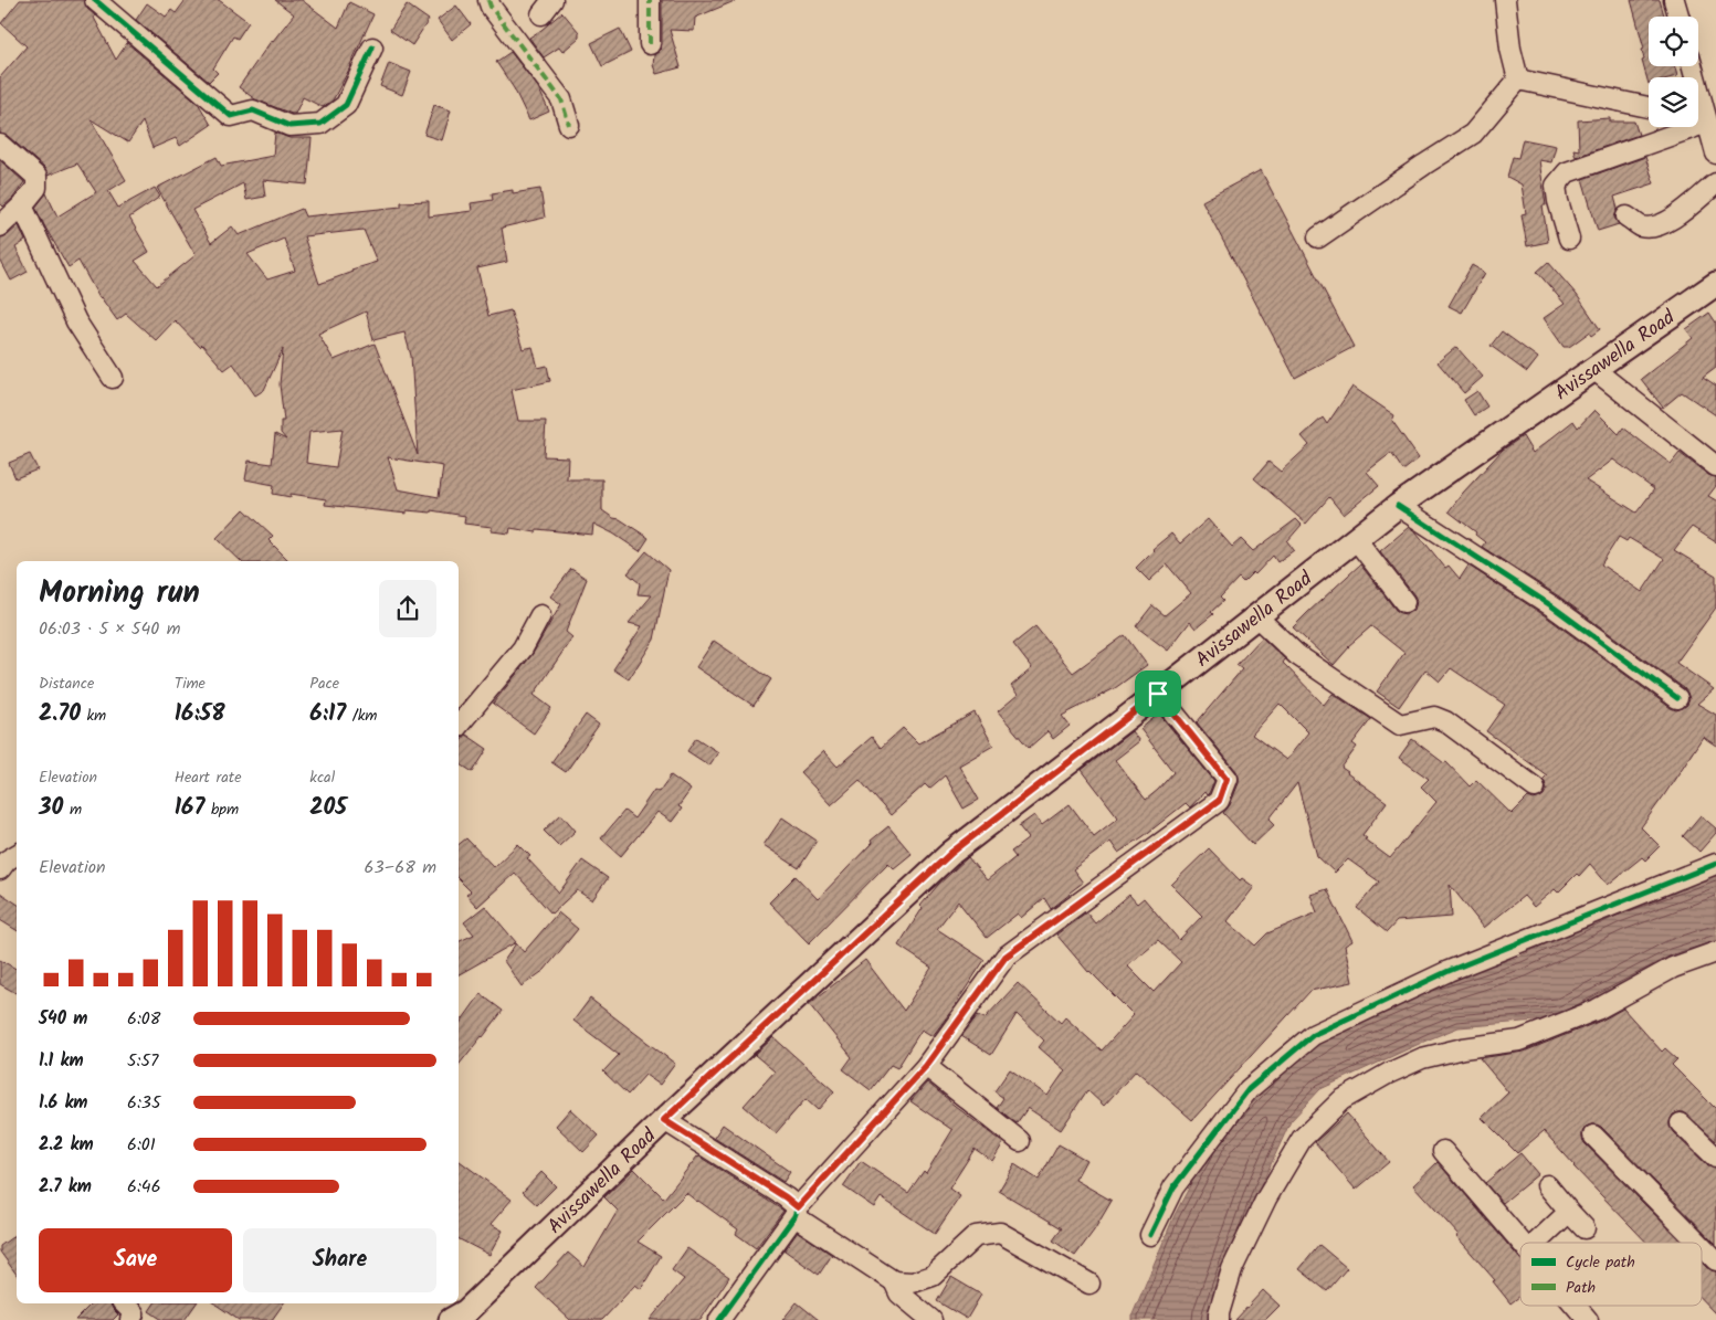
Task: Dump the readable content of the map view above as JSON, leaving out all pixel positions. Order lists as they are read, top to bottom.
{
  "streets": {
    "main road": ["Avissawella Road"]
  },
  "legend": ["Cycle path", "Path"],
  "page": {
    "heading": ["Morning run", "06:03 · 5 × 540 m"],
    "stats": [
      ["Distance", "2.70 km"],
      ["Time", "16:58"],
      ["Pace", "6:17 /km"],
      ["Elevation", "30 m"],
      ["Heart rate", "167 bpm"],
      ["kcal", "205"]
    ],
    "chart": ["Elevation", "63–68 m"],
    "list": [
      {
        "name": "540 m",
        "note": "6:08"
      },
      {
        "name": "1.1 km",
        "note": "5:57"
      },
      {
        "name": "1.6 km",
        "note": "6:35"
      },
      {
        "name": "2.2 km",
        "note": "6:01"
      },
      {
        "name": "2.7 km",
        "note": "6:46"
      }
    ],
    "buttons": ["Save", "Share"]
  }
}
